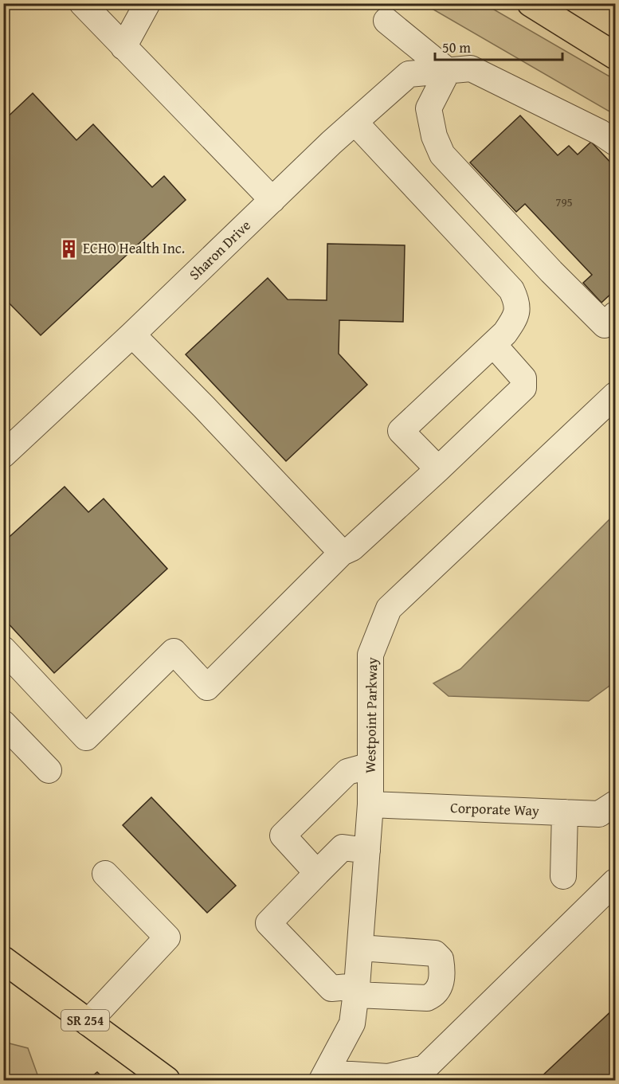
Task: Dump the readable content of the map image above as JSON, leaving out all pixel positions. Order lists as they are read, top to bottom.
{
  "streets": {
    "main road": ["SR 254"],
    "street": ["Sharon Drive", "Westpoint Parkway", "Corporate Way"]
  },
  "crossings": [
    ["Westpoint Parkway", "Corporate Way"]
  ],
  "places": {
    "building": ["ECHO Health Inc."]
  },
  "house_numbers": ["795"],
  "scale_bar": "50 m"
}
